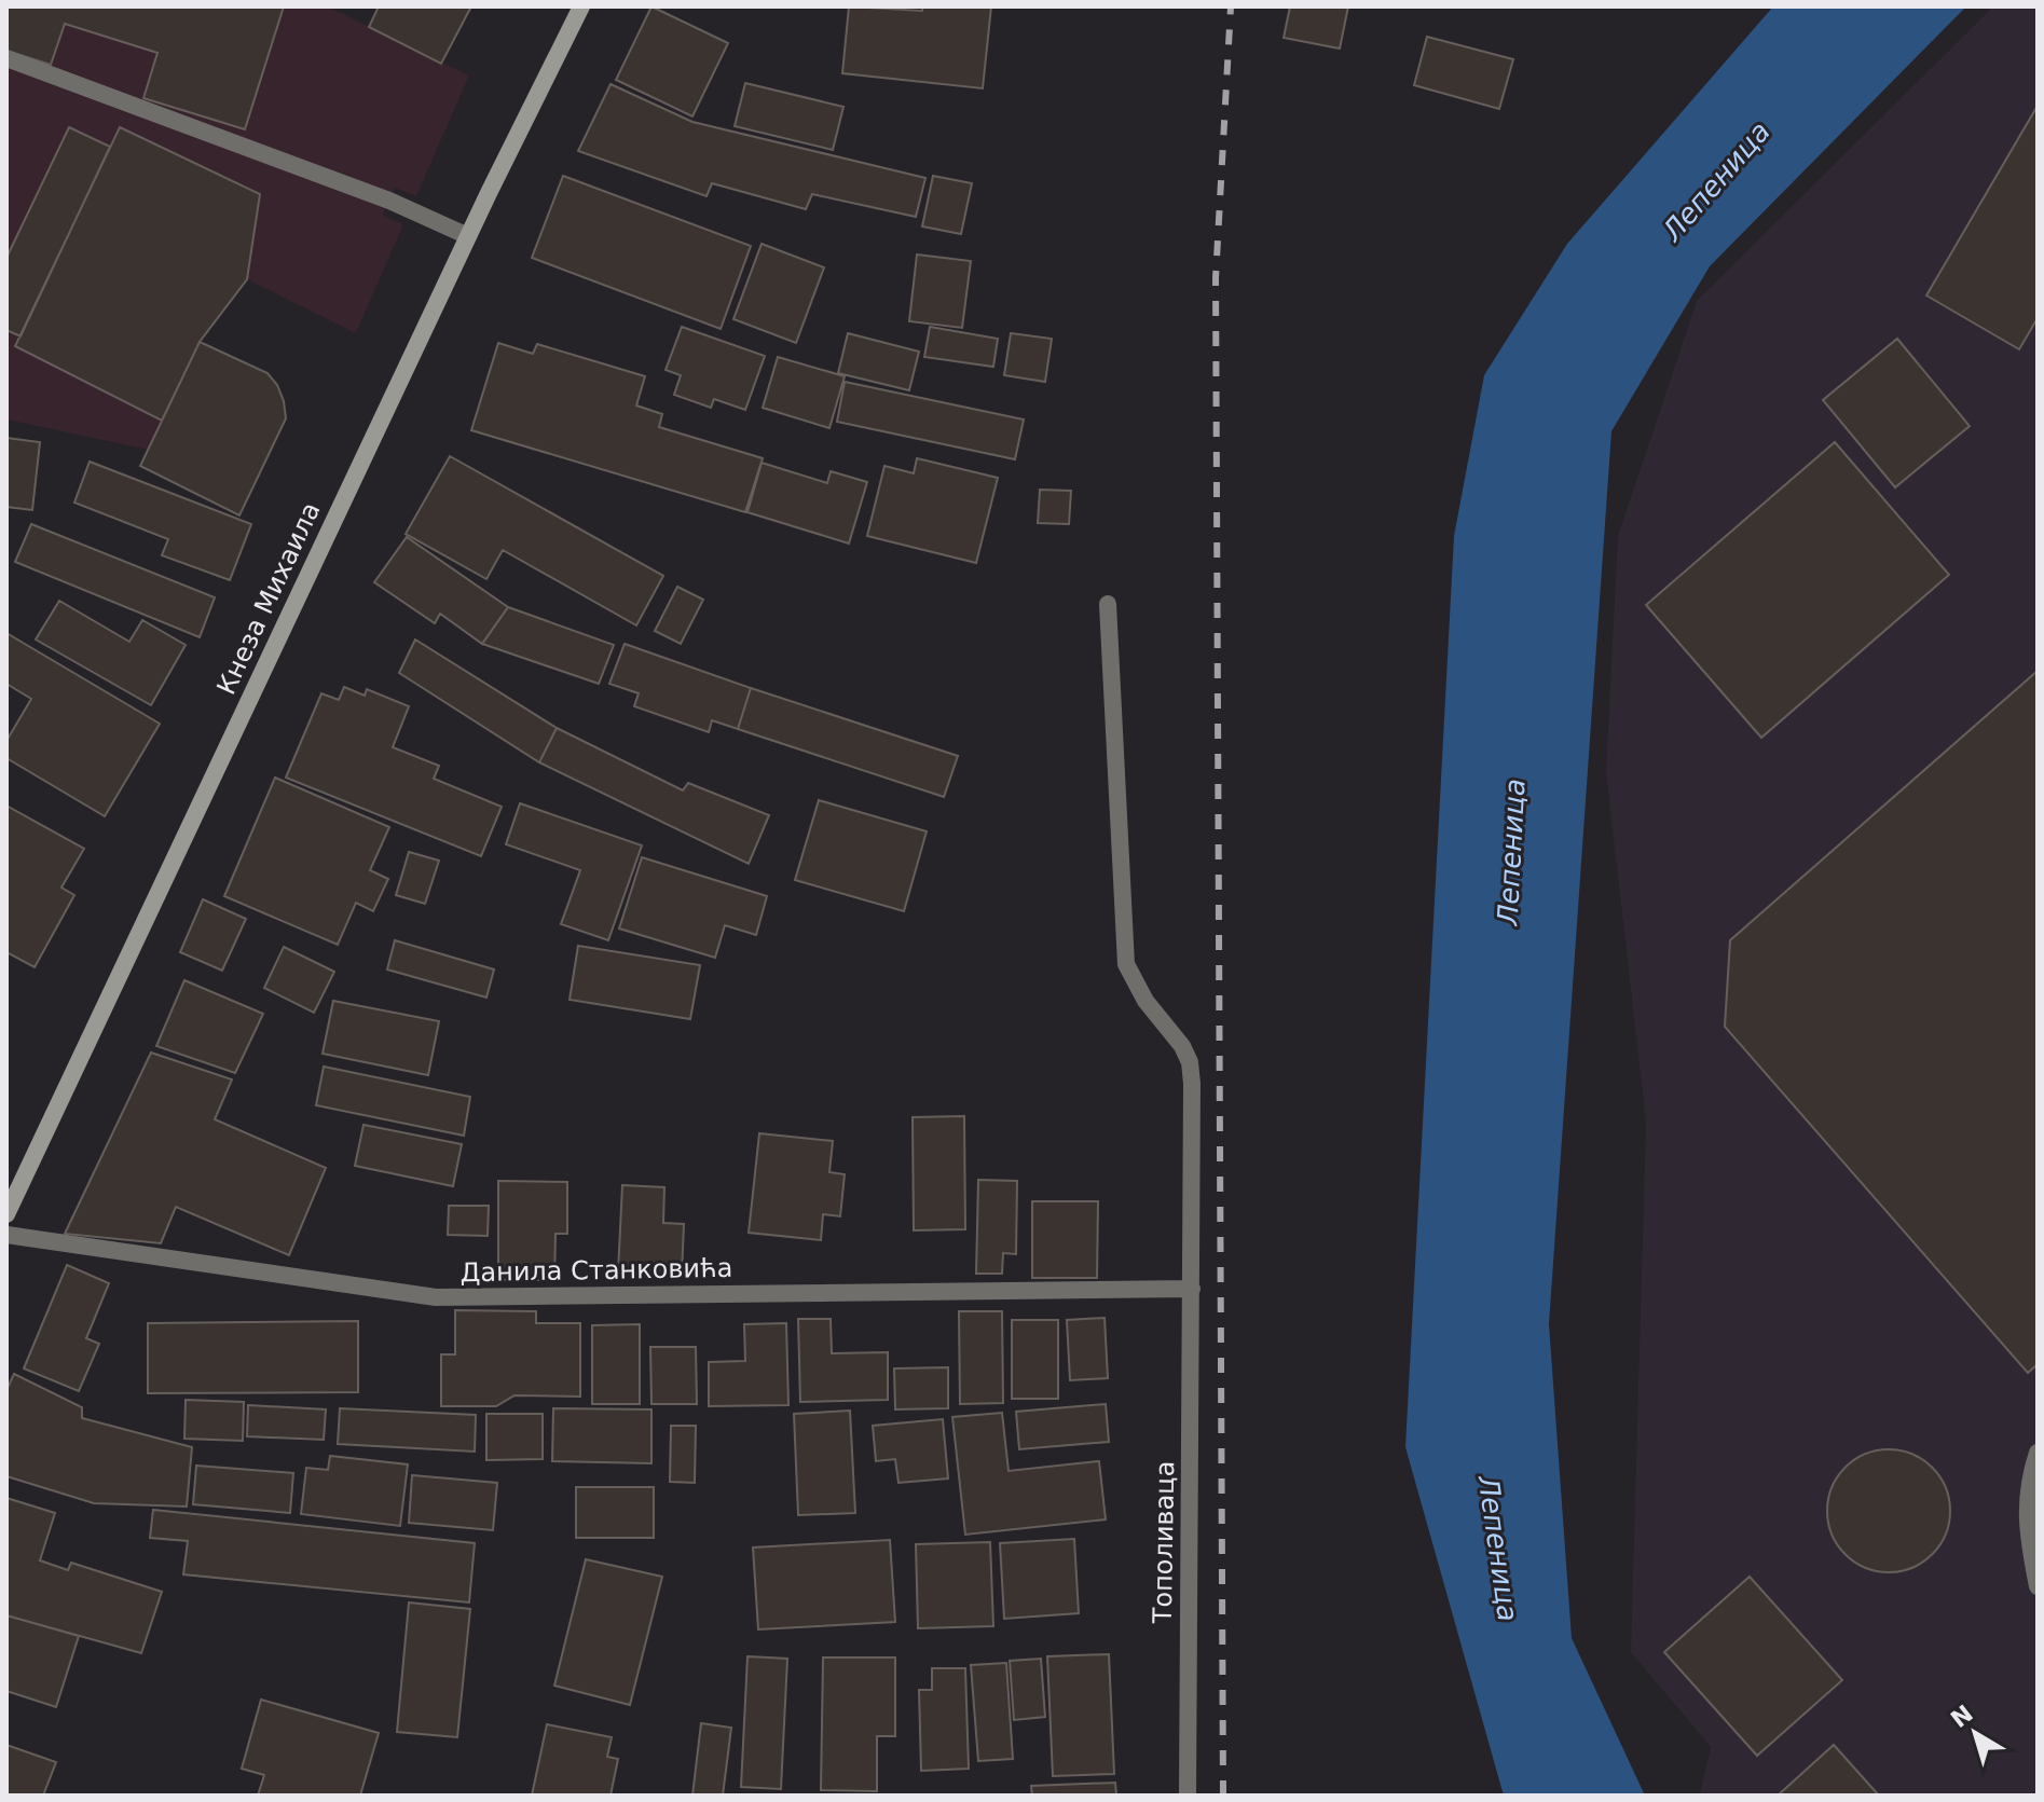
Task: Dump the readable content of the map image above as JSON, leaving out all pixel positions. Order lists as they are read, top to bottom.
{
  "streets": {
    "main road": ["Кнеза Михаила"],
    "street": ["Данила Станковића", "Тополиваца"]
  },
  "crossings": [
    ["Данила Станковића", "Тополиваца"]
  ],
  "water": ["Лепеница"],
  "north": "top left"
}
